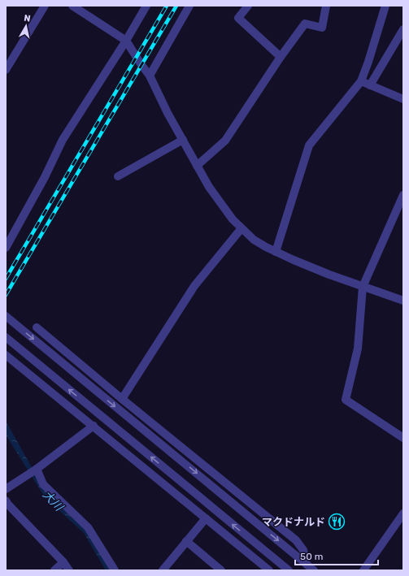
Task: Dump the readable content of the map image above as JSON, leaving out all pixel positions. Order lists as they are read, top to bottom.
{
  "water": ["大川"],
  "places": {
    "restaurant": ["マクドナルド"]
  },
  "scale_bar": "50 m",
  "north": "top"
}
